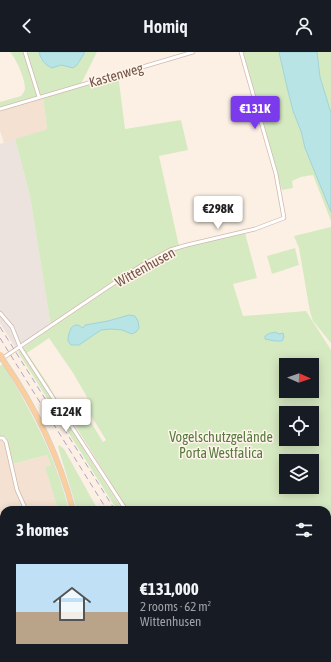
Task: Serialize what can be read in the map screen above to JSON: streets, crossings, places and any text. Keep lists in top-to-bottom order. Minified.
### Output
{"streets":{"street":["Kastenweg","Wittenhusen"]},"parks":["Vogelschutzgelände Porta Westfalica"],"north":"right","page":{"header":"Homiq","price":["€131K","€298K","€124K"],"heading":"3 homes","list":[{"name":"€131,000","note":"2 rooms · 62 m² · Wittenhusen"}]}}
